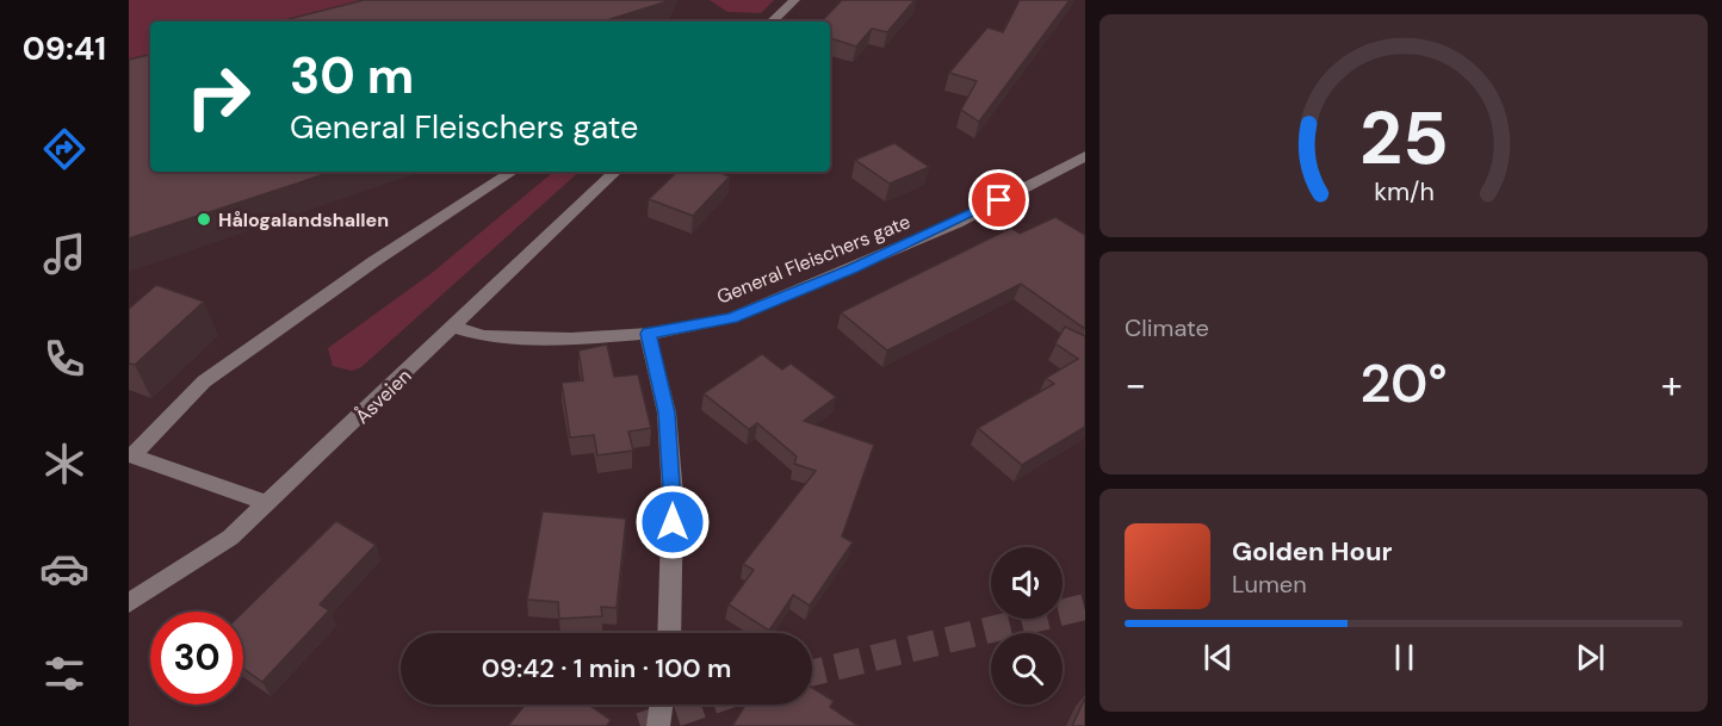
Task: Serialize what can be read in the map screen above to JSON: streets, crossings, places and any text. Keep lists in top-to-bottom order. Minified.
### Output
{"streets":{"street":["General Fleischers gate","Åsveien"]},"crossings":[["General Fleischers gate","Åsveien"]],"places":["Hålogalandshallen"],"page":{"tabs":"09:41","turn":["30 m","General Fleischers gate"],"tile":"Climate","heat":["−","20°","+"],"song":["Golden Hour","Lumen"],"limit":"30","trip":"09:42 · 1 min · 100 m","gauge":["25","km/h"]}}
